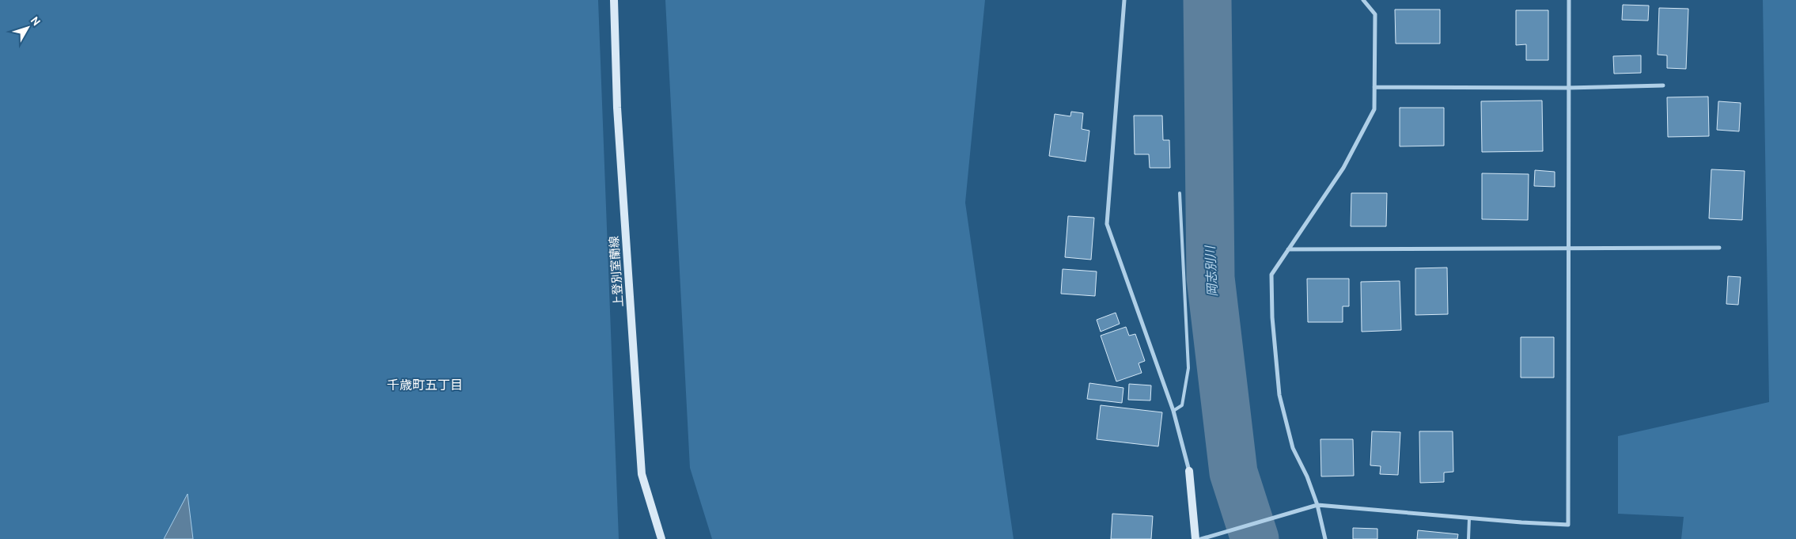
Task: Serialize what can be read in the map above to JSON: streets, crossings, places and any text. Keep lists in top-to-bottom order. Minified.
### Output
{"streets":{"main road":["上登別室蘭線"]},"districts":["千歳町五丁目"],"water":["岡志別川"],"north":"top right"}
